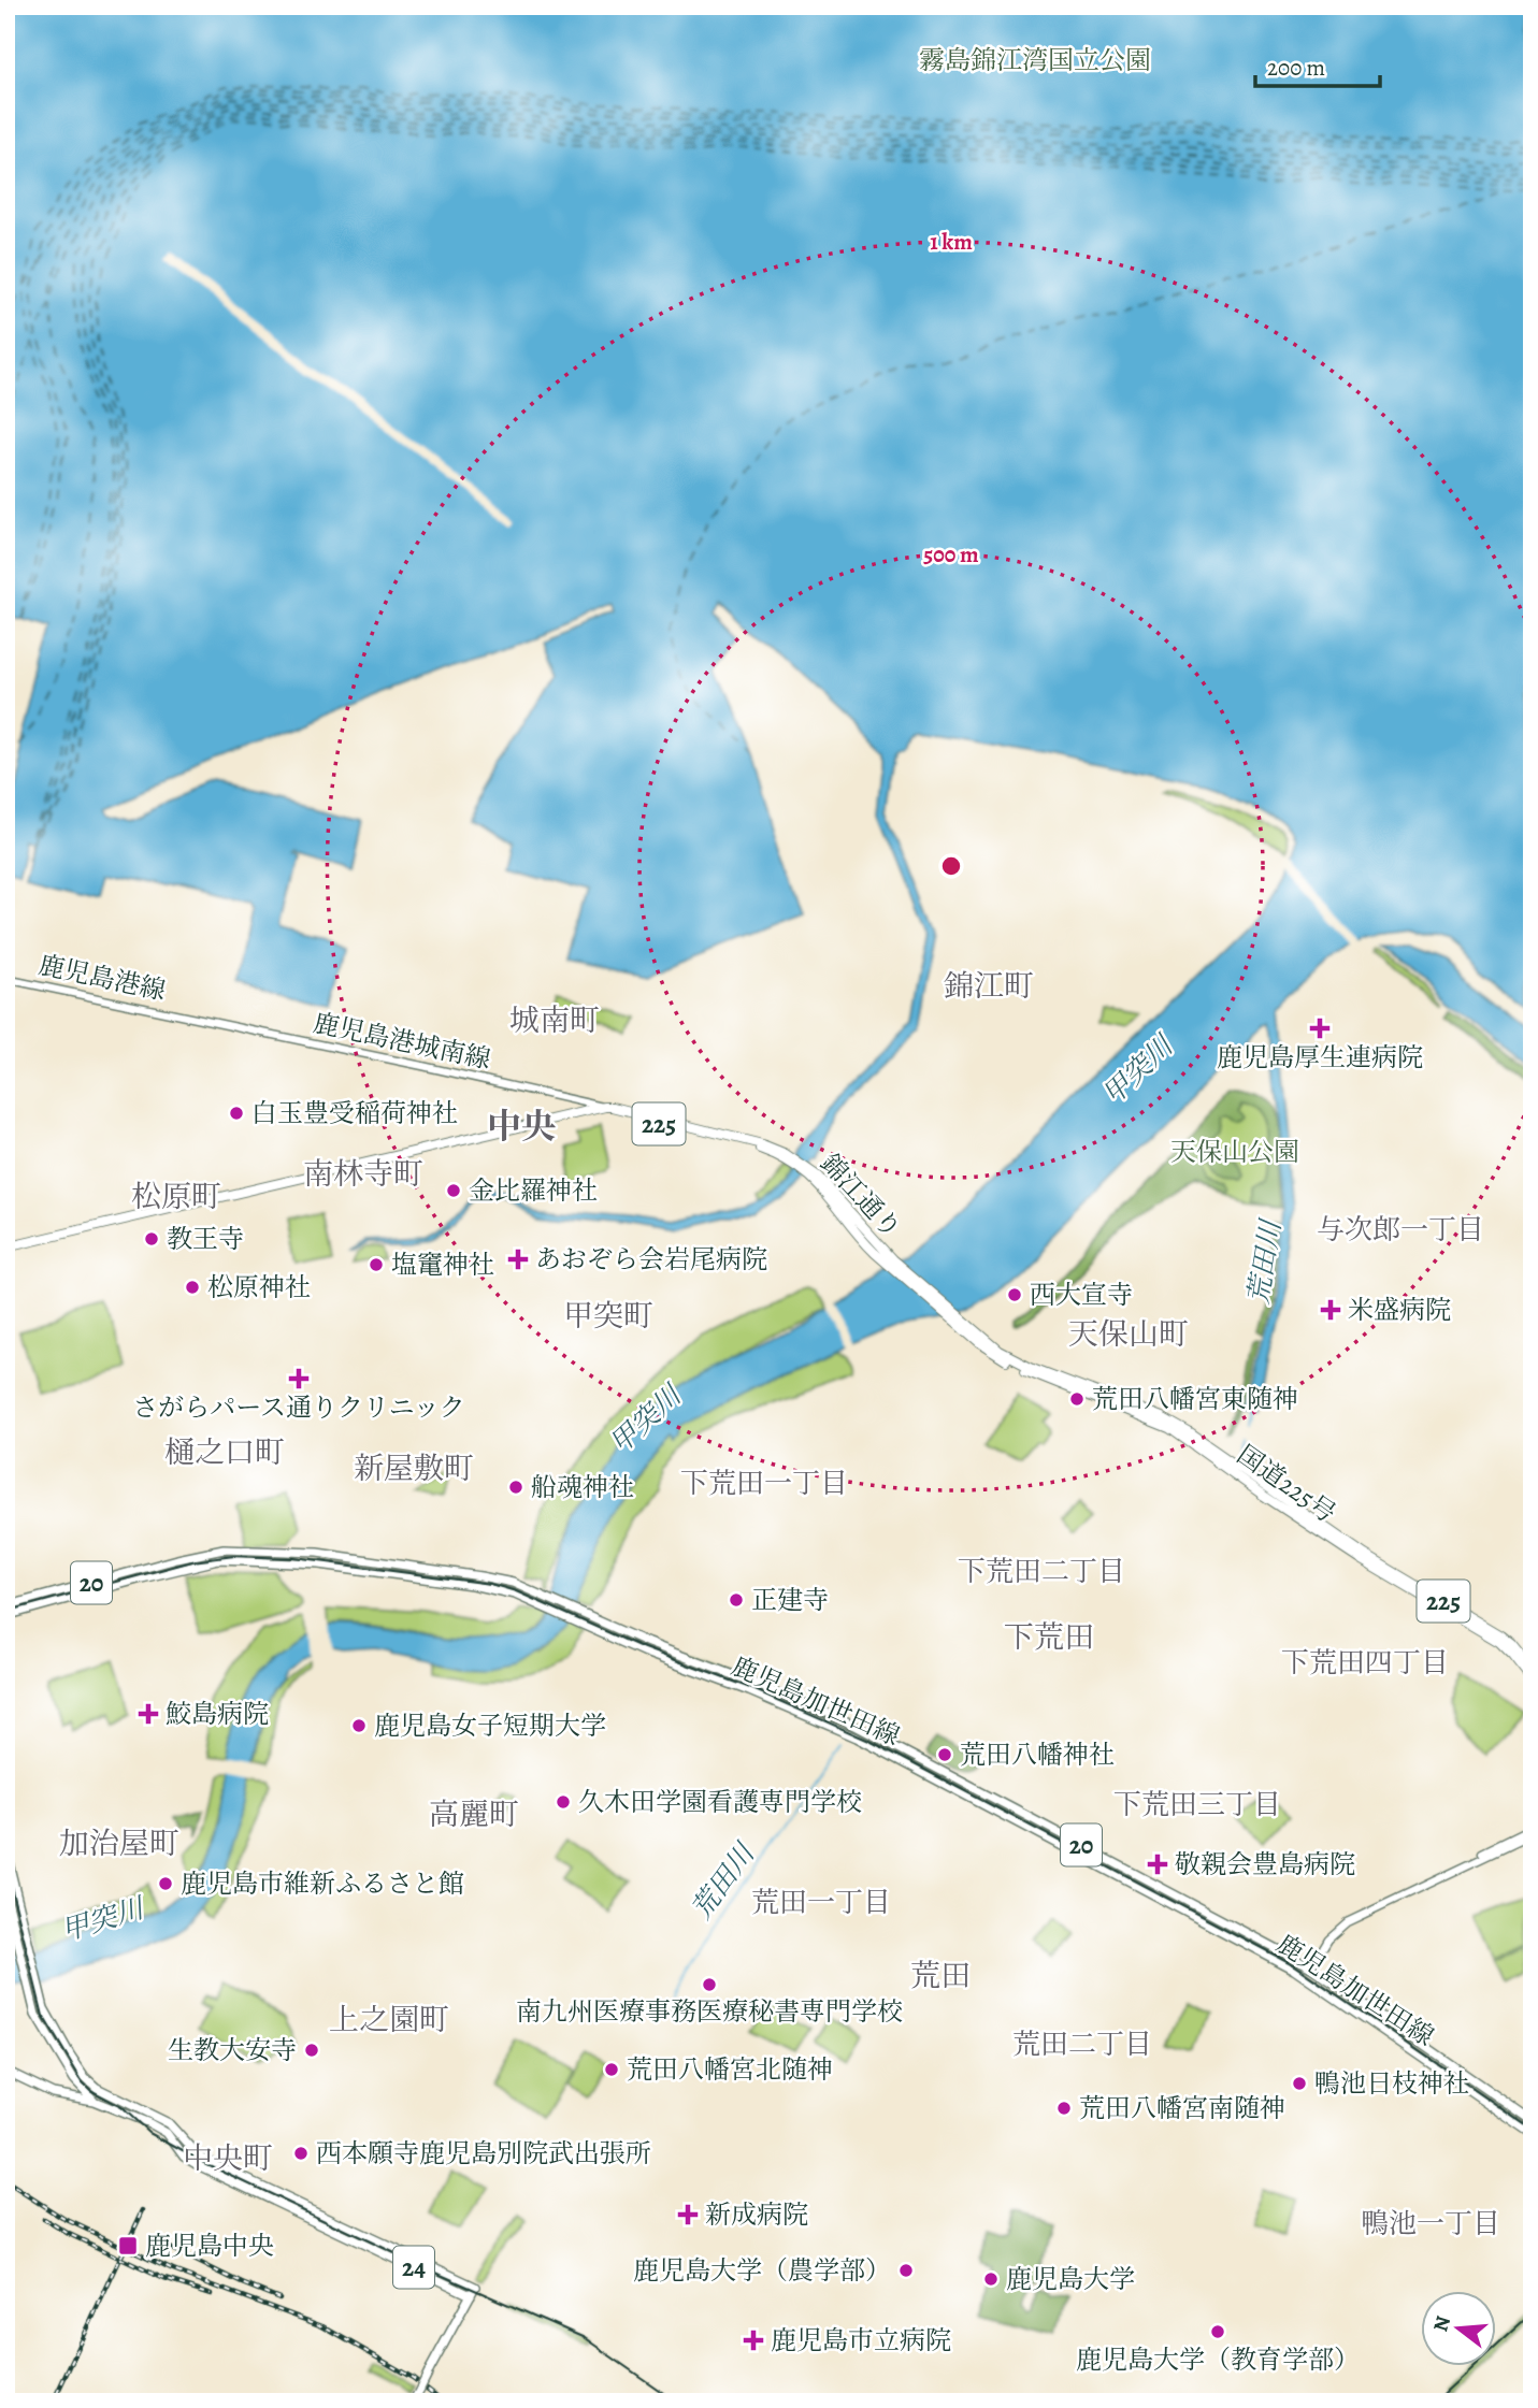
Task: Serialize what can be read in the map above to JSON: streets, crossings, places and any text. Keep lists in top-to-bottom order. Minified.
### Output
{"streets":{"highway":["225","錦江通り","国道225号"],"main road":["鹿児島港線","鹿児島港城南線","20","鹿児島加世田線","24"]},"crossings":[["鹿児島港線","鹿児島港城南線"],["鹿児島港城南線","225"],["鹿児島港城南線","錦江通り"],["225","錦江通り"],["錦江通り","国道225号"]],"districts":["錦江町","城南町","中央","南林寺町","松原町","与次郎一丁目","甲突町","天保山町","樋之口町","新屋敷町","下荒田一丁目","下荒田二丁目","下荒田","下荒田四丁目","下荒田三丁目","高麗町","加治屋町","荒田一丁目","荒田","上之園町","荒田二丁目","中央町","鴨池一丁目"],"water":["甲突川","荒田川"],"parks":["霧島錦江湾国立公園","天保山公園"],"places":{"health":["鹿児島厚生連病院","あおぞら会岩尾病院","米盛病院","さがらパース通りクリニック","鮫島病院","敬親会豊島病院","新成病院","鹿児島市立病院"],"other":["白玉豊受稲荷神社","金比羅神社","教王寺","塩竃神社","松原神社","西大宣寺","荒田八幡宮東随神","船魂神社","正建寺","鹿児島女子短期大学","荒田八幡神社","久木田学園看護専門学校","鹿児島市維新ふるさと館","南九州医療事務医療秘書専門学校","生教大安寺","荒田八幡宮北随神","鴨池日枝神社","荒田八幡宮南随神","西本願寺鹿児島別院武出張所","鹿児島大学（農学部）","鹿児島大学","鹿児島大学（教育学部）"],"transit":["鹿児島中央"]},"scale_bar":"200 m","north":"left","rings":["1 km","500 m"]}
